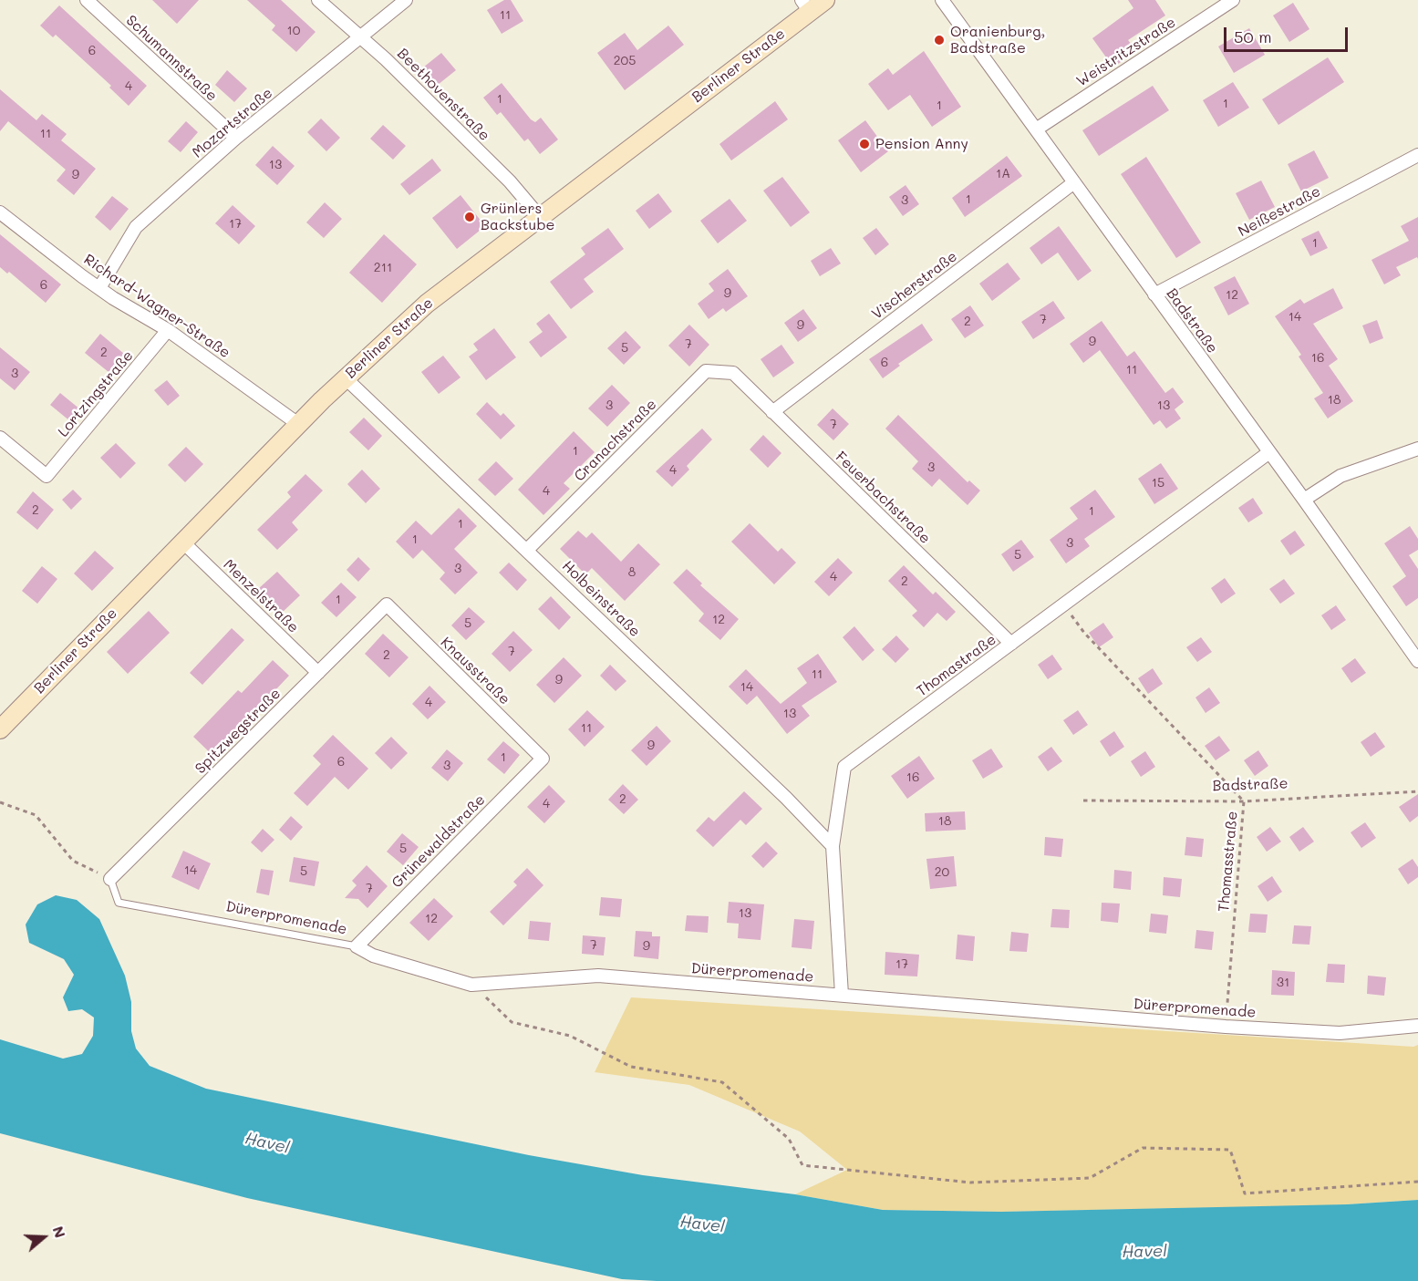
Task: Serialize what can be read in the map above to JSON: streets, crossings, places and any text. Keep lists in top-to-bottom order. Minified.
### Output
{"streets":{"main road":["Berliner Straße"],"street":["Weistritzstraße","Schumannstraße","Beethovenstraße","Mozartstraße","Neißestraße","Vischerstraße","Richard-Wagner-Straße","Badstraße","Lortzingstraße","Cranachstraße","Feuerbachstraße","Menzelstraße","Holbeinstraße","Thomastraße","Knausstraße","Spitzwegstraße","Grünewaldstraße","Dürerpromenade"],"path":["Thomasstraße"]},"crossings":[["Weistritzstraße","Badstraße"],["Schumannstraße","Mozartstraße"],["Berliner Straße","Beethovenstraße"],["Berliner Straße","Richard-Wagner-Straße"],["Berliner Straße","Menzelstraße"],["Berliner Straße","Holbeinstraße"],["Beethovenstraße","Mozartstraße"],["Mozartstraße","Richard-Wagner-Straße"],["Neißestraße","Badstraße"],["Vischerstraße","Badstraße"],["Vischerstraße","Feuerbachstraße"],["Richard-Wagner-Straße","Lortzingstraße"],["Badstraße","Thomastraße"],["Badstraße","Thomasstraße"],["Cranachstraße","Feuerbachstraße"],["Cranachstraße","Holbeinstraße"],["Feuerbachstraße","Thomastraße"],["Menzelstraße","Spitzwegstraße"],["Holbeinstraße","Thomastraße"],["Thomastraße","Thomasstraße"],["Thomastraße","Dürerpromenade"],["Knausstraße","Spitzwegstraße"],["Knausstraße","Grünewaldstraße"],["Spitzwegstraße","Dürerpromenade"],["Grünewaldstraße","Dürerpromenade"],["Thomasstraße","Dürerpromenade"]],"water":["Havel"],"places":["Oranienburg, Badstraße","Pension Anny","Grünlers Backstube"],"house_numbers":["11","10","6","205","4","1","1","1","11","13","1A","9","1","3","17","1","211","6","9","12","14","7","2","9","9","7","5","2","16","6","11","3","18","3","13","7","1","3","4","15","4","2","1","1","1","3","5","3","8","4","2","1","12","5","7","2","11","9","14","4","13","11","9","1","6","3","16","2","4","18","5","14","5","20","7","13","12","7","9","17","31"],"scale_bar":"50 m","north":"right"}
